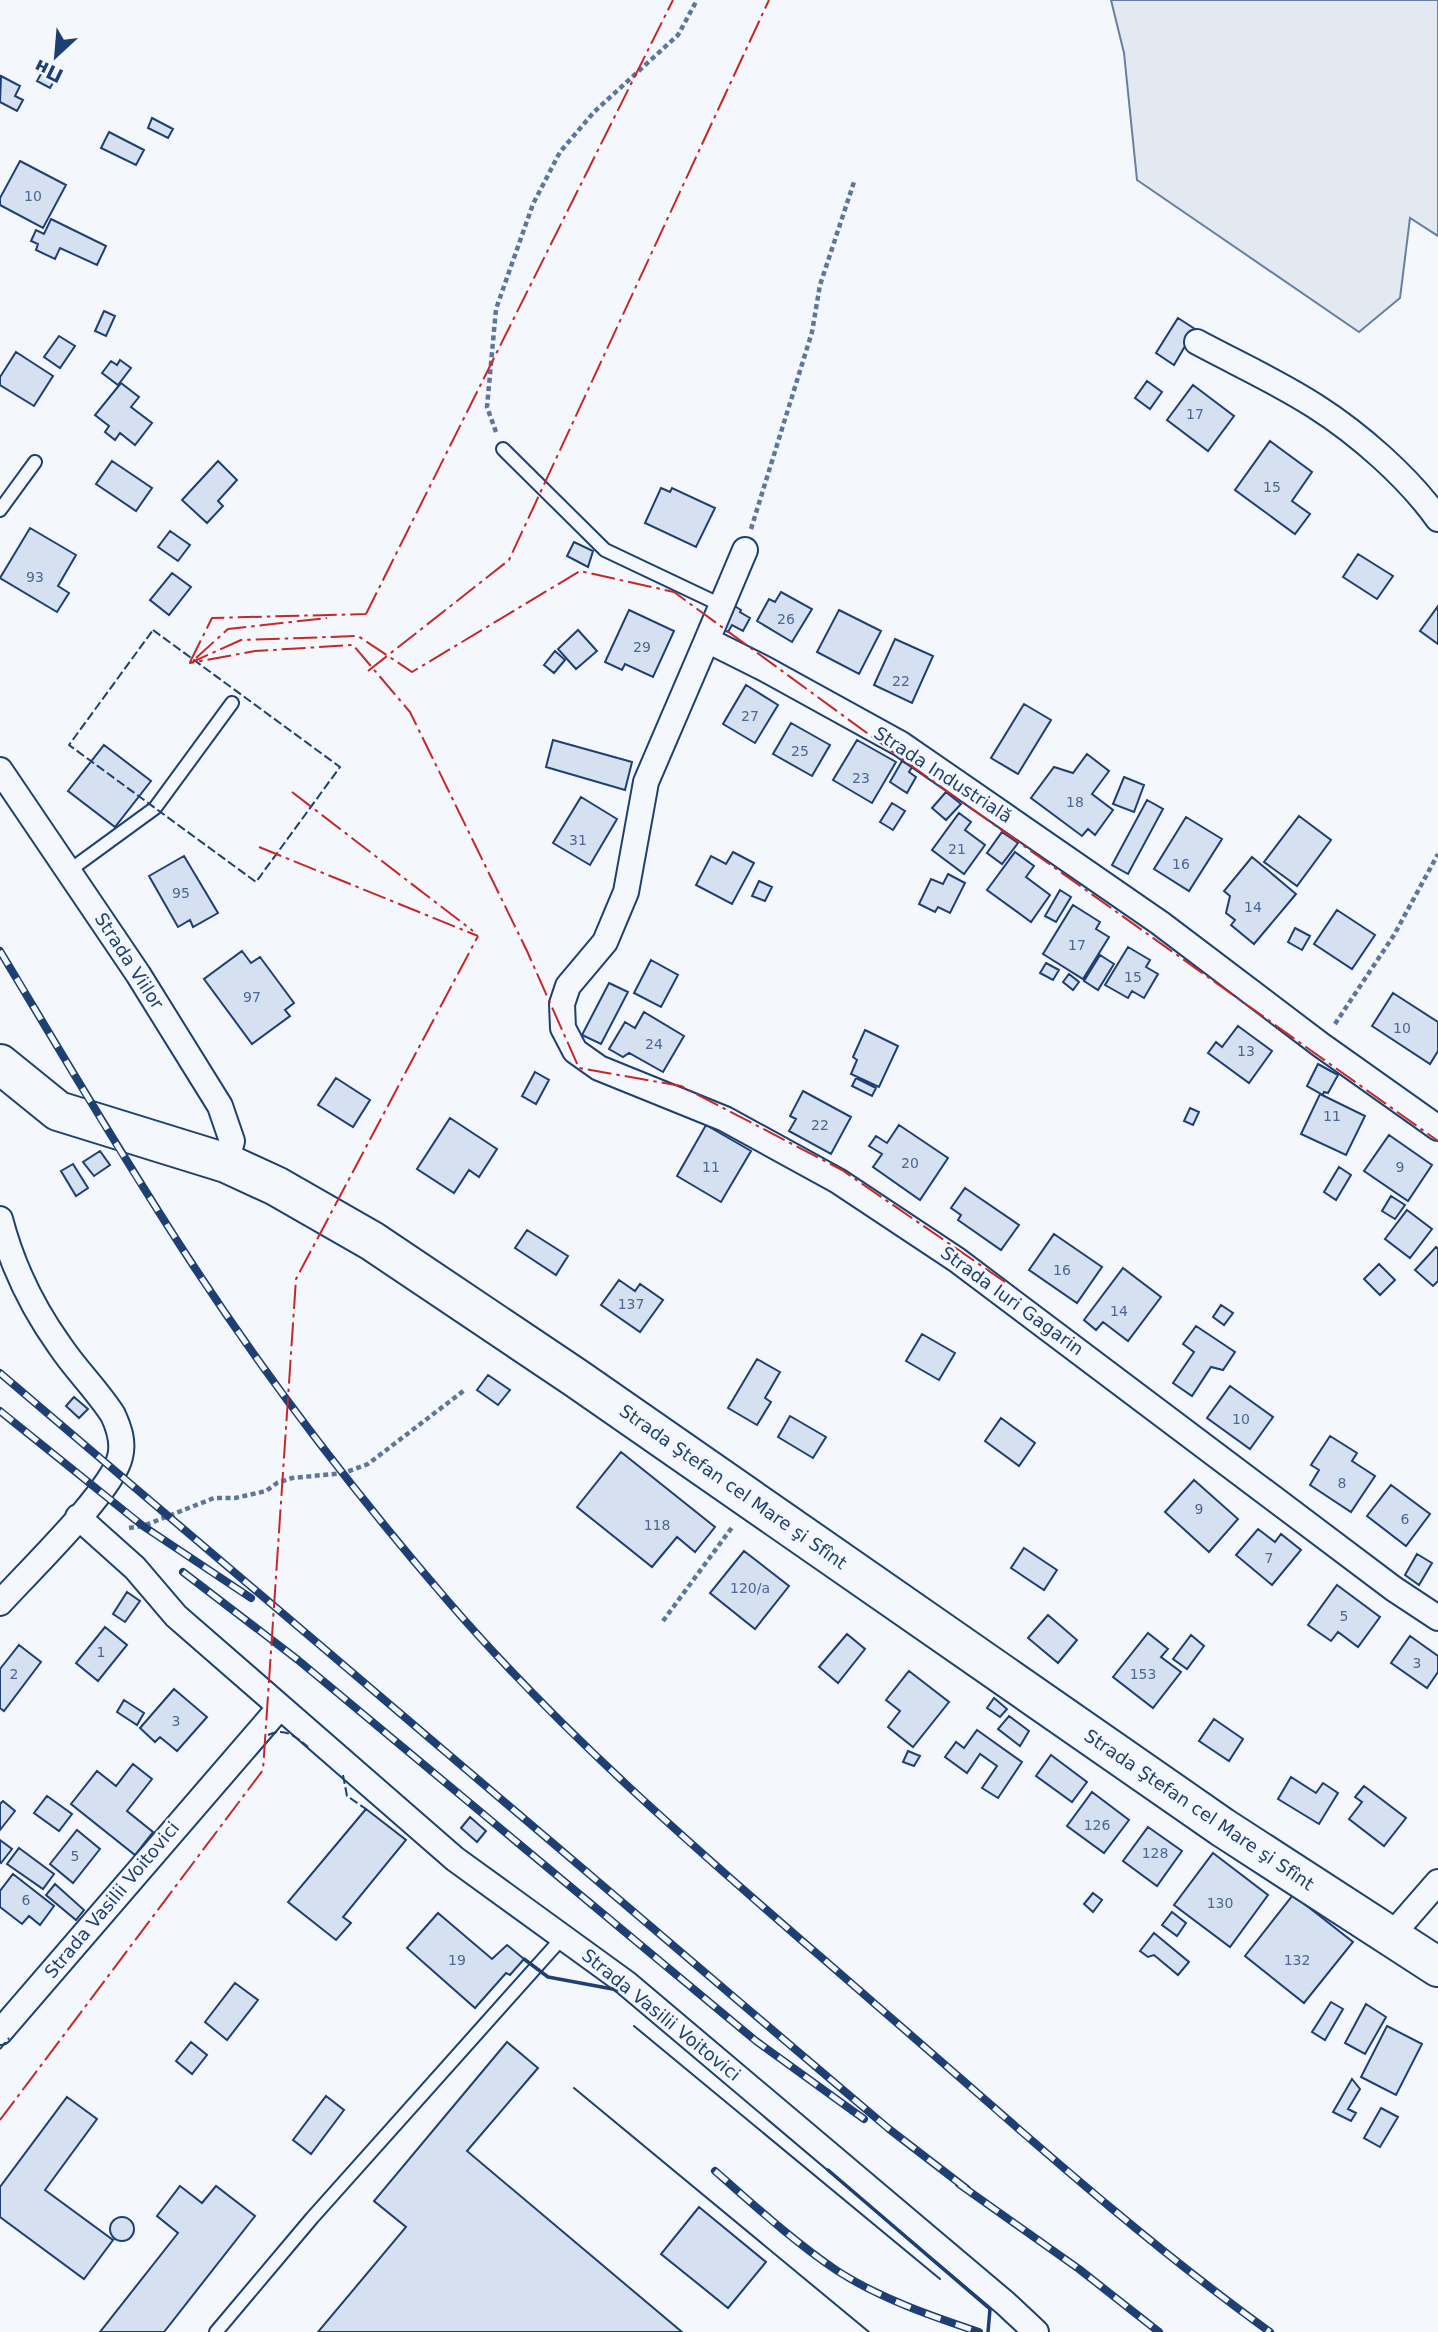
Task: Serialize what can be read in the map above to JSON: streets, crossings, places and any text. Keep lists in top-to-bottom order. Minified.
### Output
{"streets":{"main road":["Strada Ştefan cel Mare şi Sfînt"],"street":["Strada Industrială","Strada Viilor","Strada Iuri Gagarin","Strada Vasilii Voitovici"]},"crossings":[["Strada Industrială","Strada Iuri Gagarin"],["Strada Viilor","Strada Ştefan cel Mare şi Sfînt"]],"house_numbers":["10","17","15","93","26","29","22","27","25","23","18","31","21","16","95","14","17","15","97","10","24","13","11","22","20","11","9","16","137","14","10","8","9","6","118","7","120/a","5","1","3","2","153","3","126","128","5","6","130","19","132"],"north":"bottom left"}
